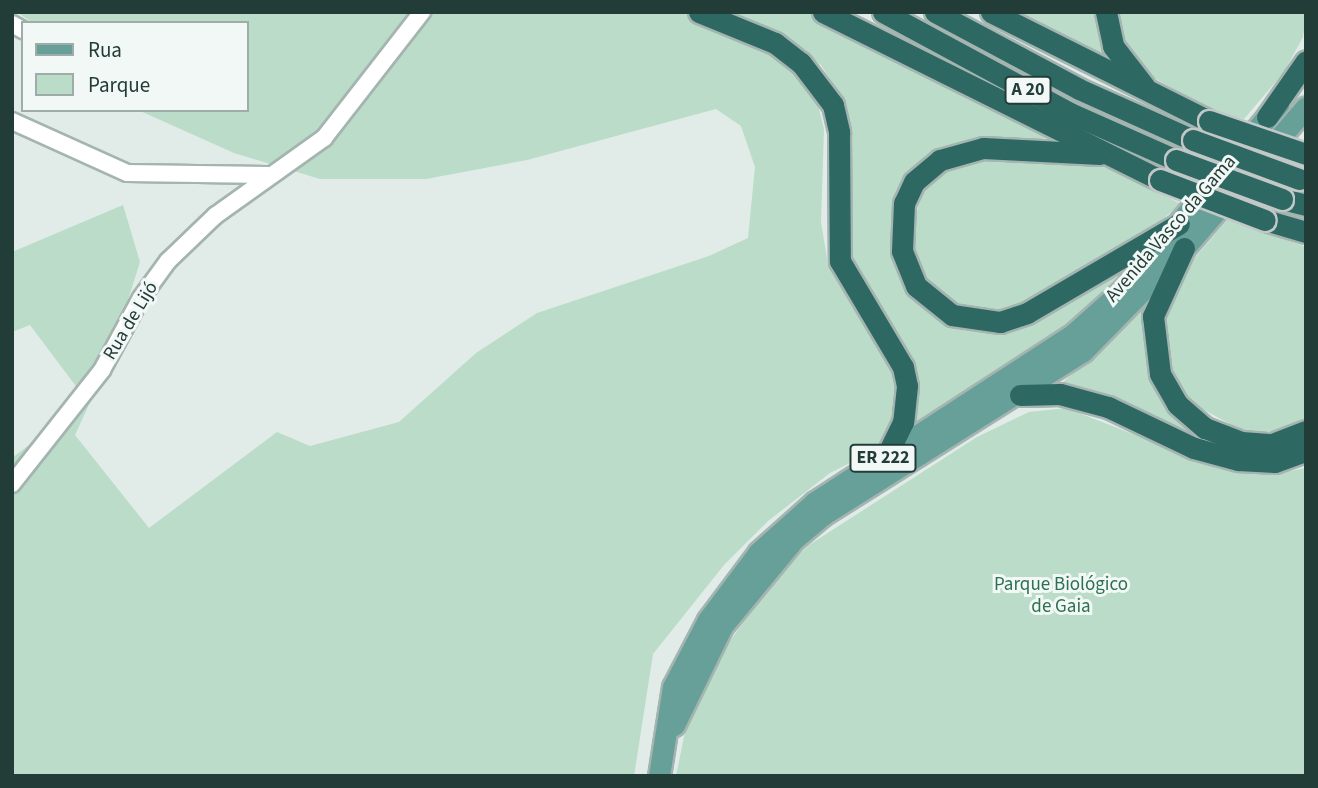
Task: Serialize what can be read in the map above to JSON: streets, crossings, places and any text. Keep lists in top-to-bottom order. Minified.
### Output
{"streets":{"highway":["A 20"],"main road":["Avenida Vasco da Gama","ER 222"],"street":["Rua de Lijó"]},"parks":["Parque Biológico de Gaia"],"legend":["Rua","Parque"]}
